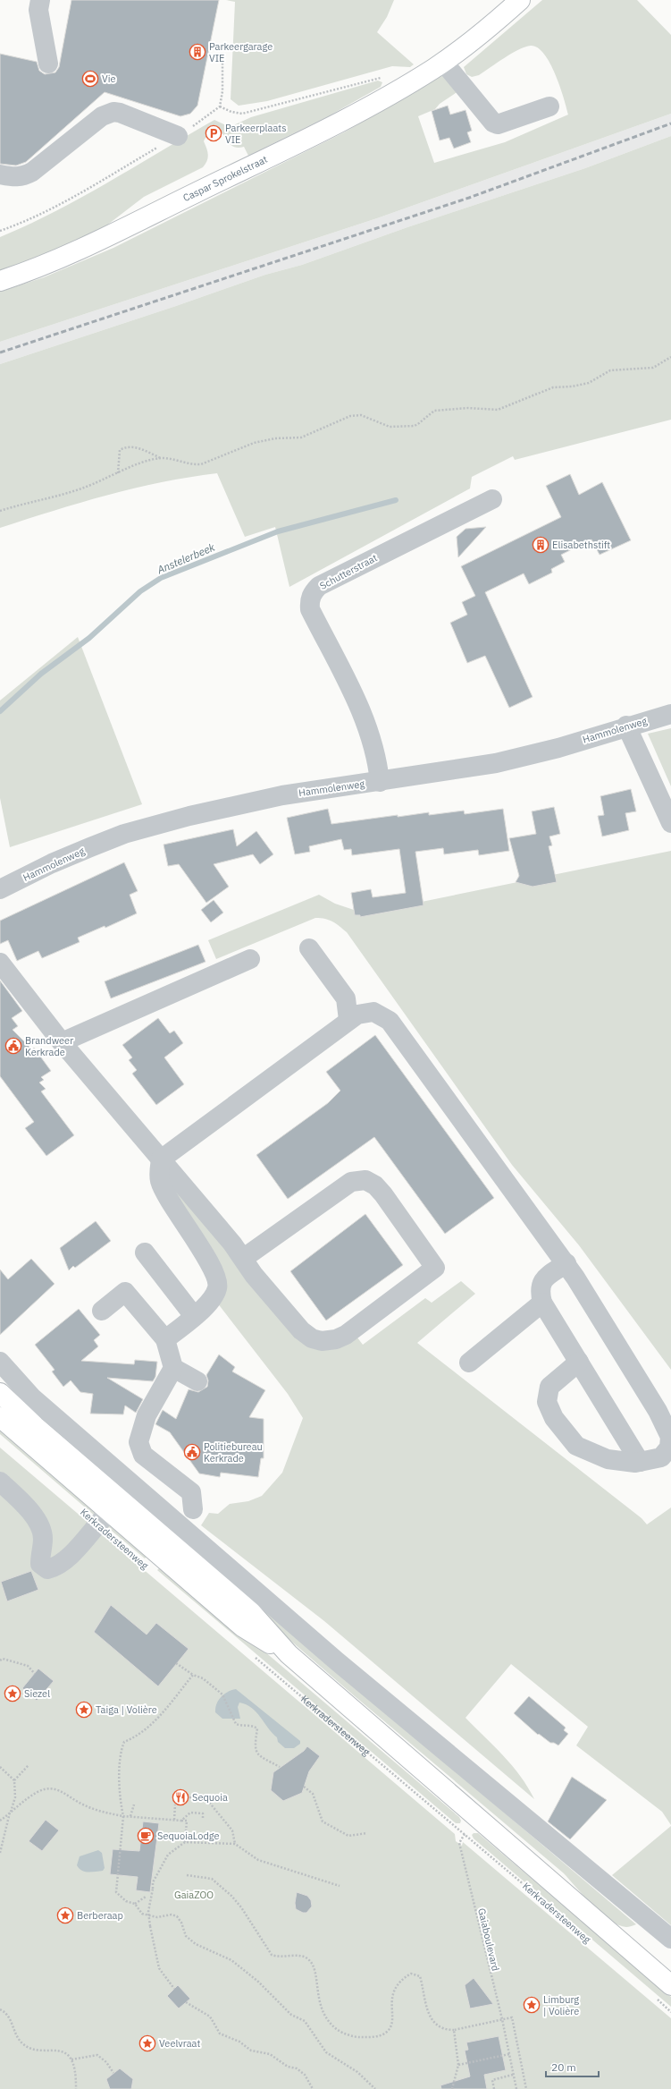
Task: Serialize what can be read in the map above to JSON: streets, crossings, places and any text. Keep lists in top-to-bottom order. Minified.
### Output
{"streets":{"main road":["Caspar Sprokelstraat","Kerkradersteenweg"],"street":["Schutterstraat","Hammolenweg"],"path":["Gaiaboulevard"]},"crossings":[["Schutterstraat","Hammolenweg"],["Kerkradersteenweg","Gaiaboulevard"]],"water":["Anstelerbeek"],"parks":["GaiaZOO"],"places":{"building":["Parkeergarage VIE","Elisabethstift"],"sports":["Vie"],"parking":["Parkeerplaats VIE"],"public building":["Brandweer Kerkrade","Politiebureau Kerkrade"],"place":["Siezel","Taiga | Volière","Berberaap","Limburg | Volière","Veelvraat"],"restaurant":["Sequoia"],"cafe":["SequoiaLodge"]},"scale_bar":"20 m"}
